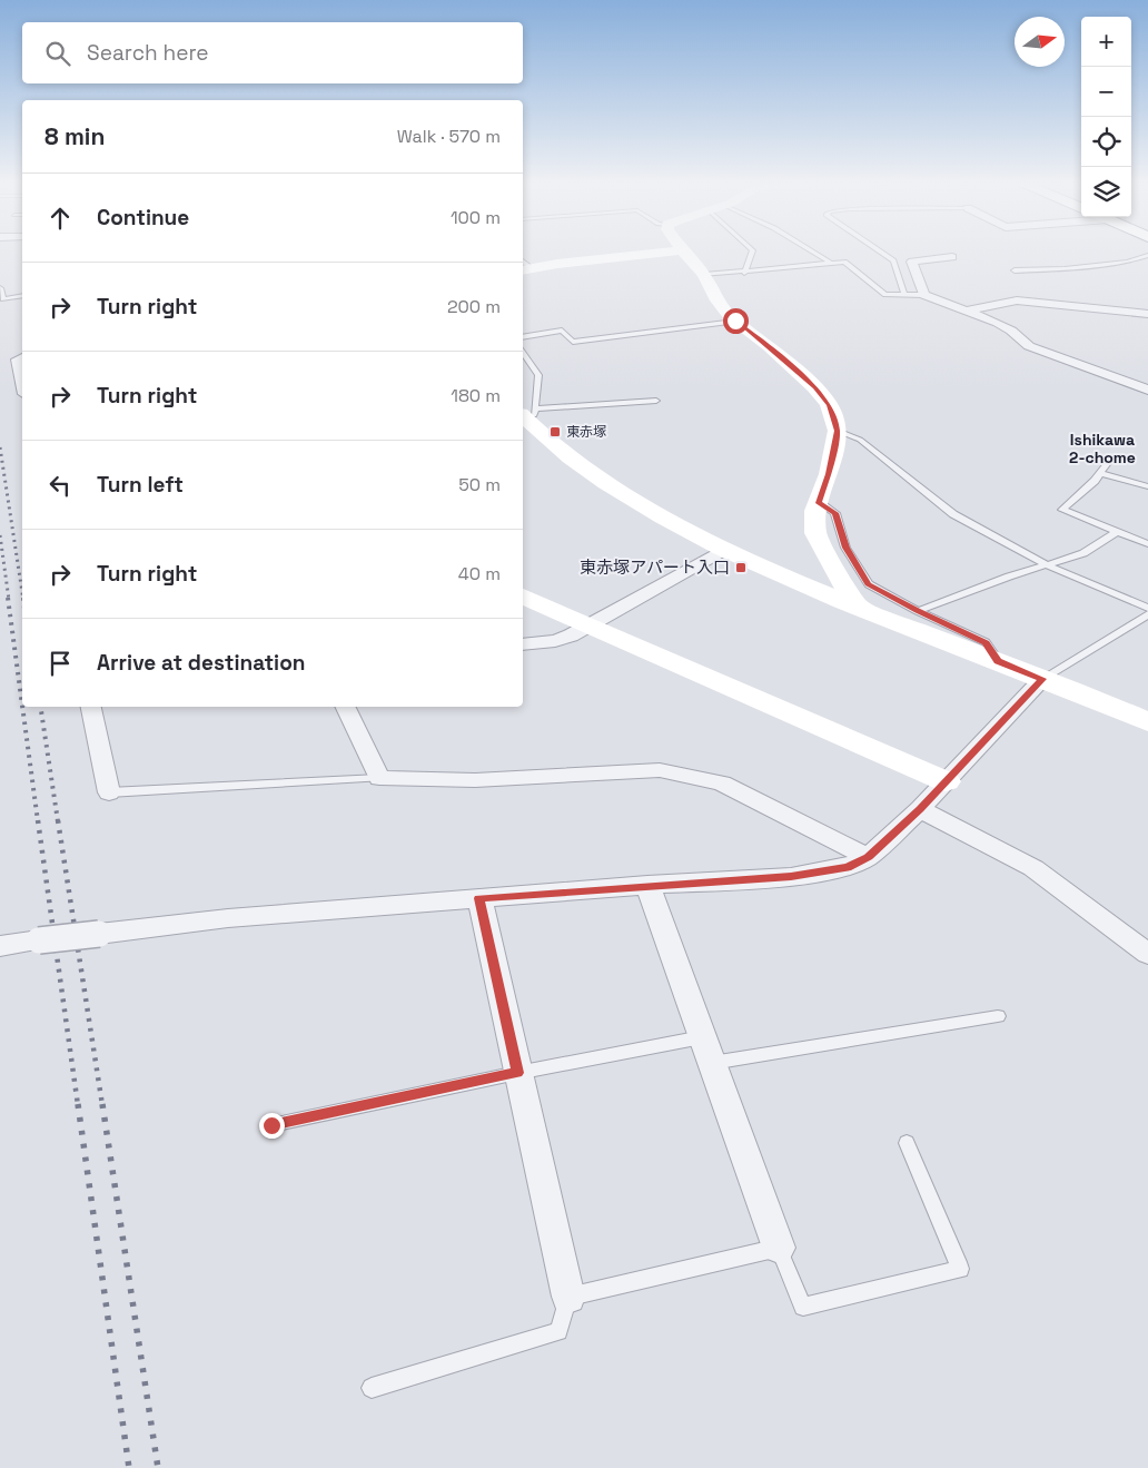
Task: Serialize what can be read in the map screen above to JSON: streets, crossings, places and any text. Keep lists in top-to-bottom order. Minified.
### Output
{"districts":["Ishikawa 2-chome"],"places":{"transit":["東赤塚","東赤塚アパート入口"]},"north":"right","page":{"map_buttons":["+","−"],"search":"Search here","heading":["8 min","Walk · 570 m"],"list":[["Continue","100 m"],["Turn right","200 m"],["Turn right","180 m"],["Turn left","50 m"],["Turn right","40 m"],"Arrive at destination"]}}
